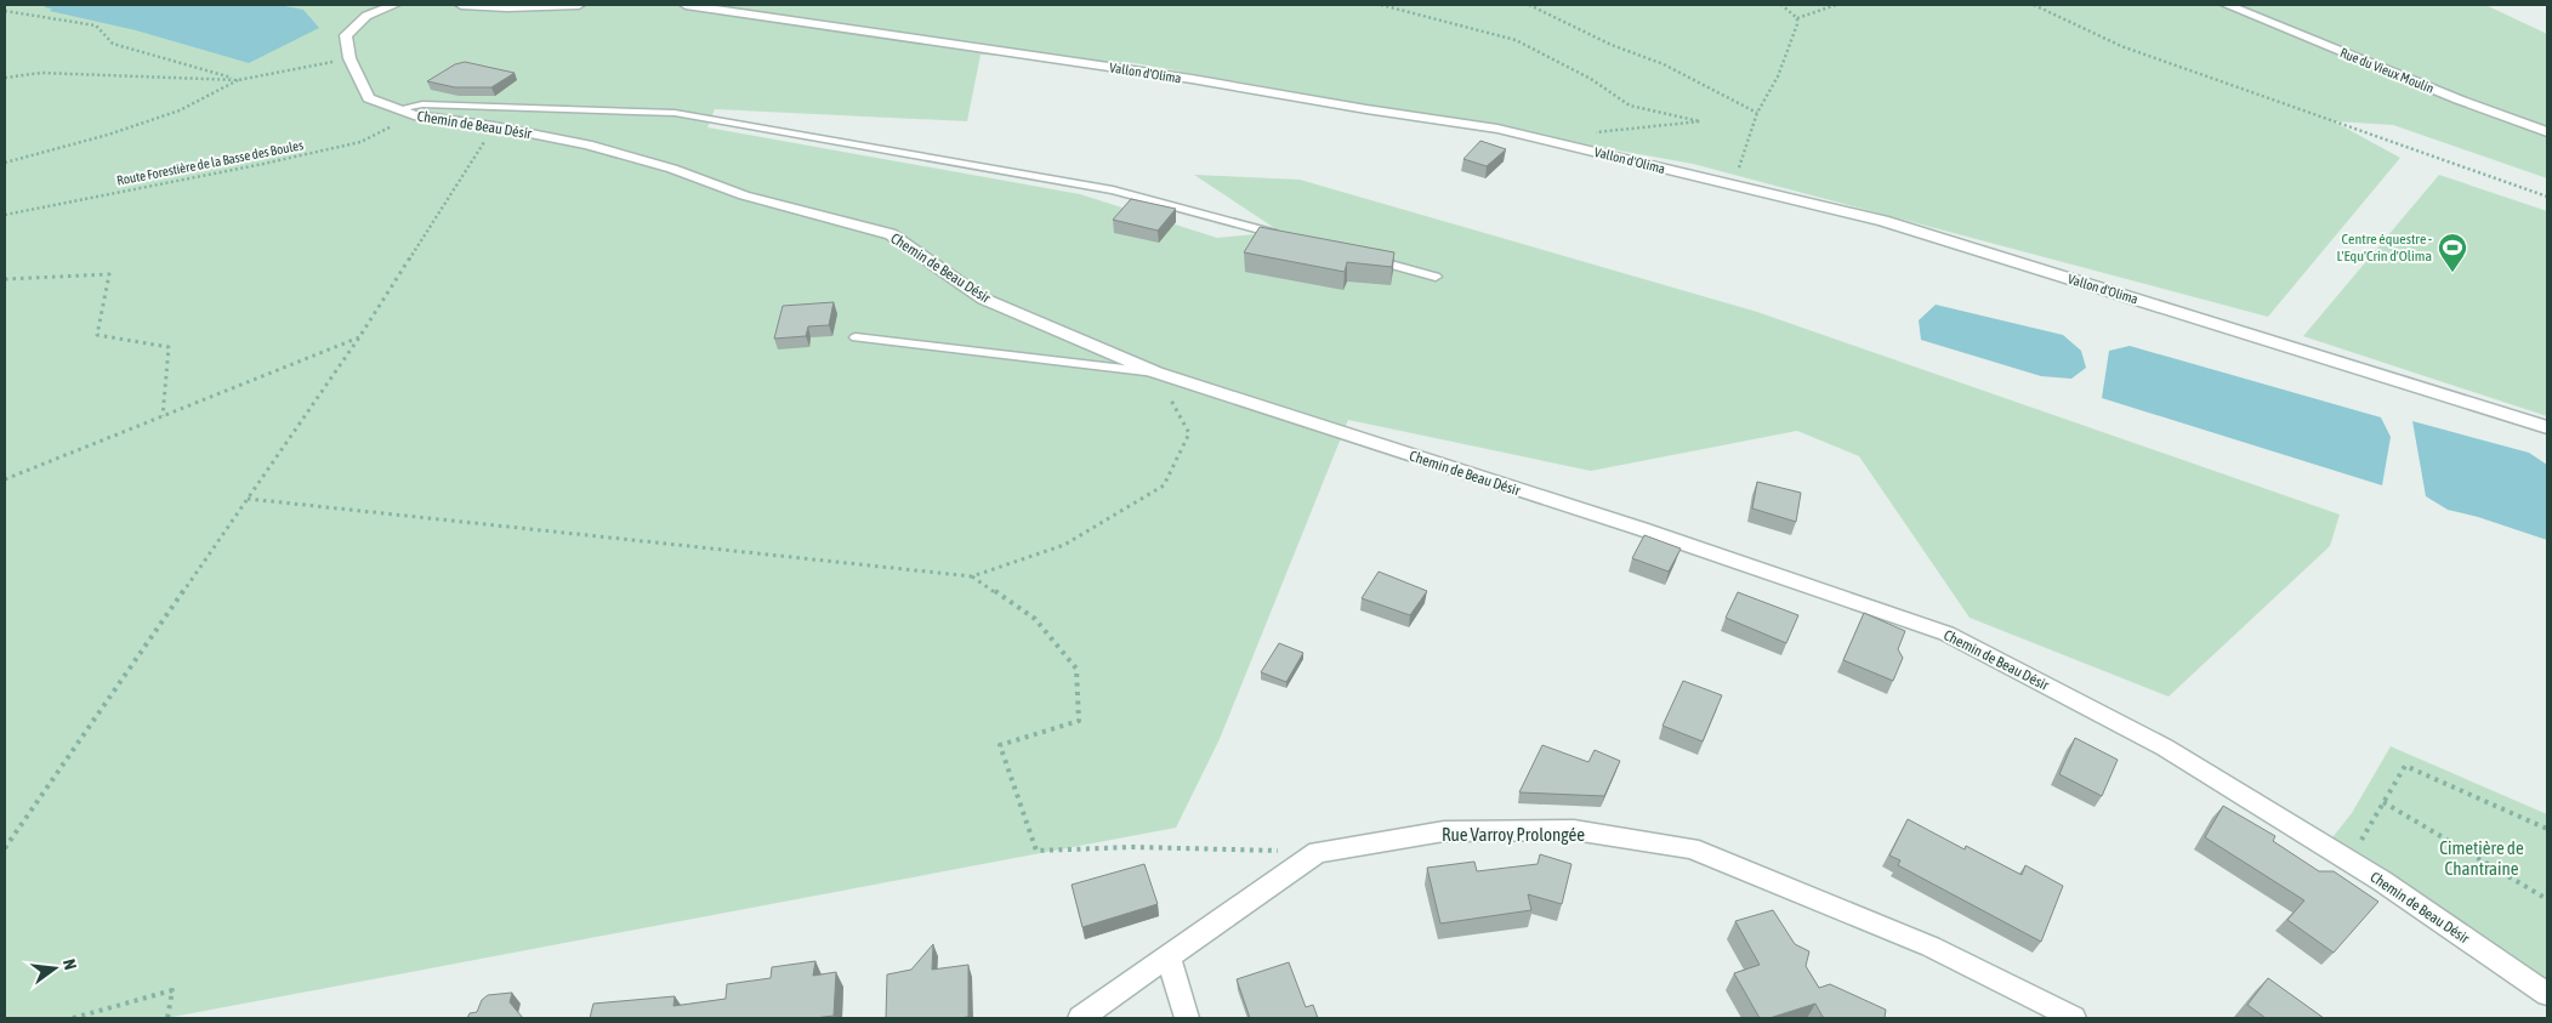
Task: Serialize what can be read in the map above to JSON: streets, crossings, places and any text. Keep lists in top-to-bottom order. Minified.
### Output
{"streets":{"street":["Rue du Vieux Moulin","Vallon d'Olima","Chemin de Beau Désir","Rue Varroy Prolongée"],"path":["Route Forestière de la Basse des Boules"]},"crossings":[["Chemin de Beau Désir","Route Forestière de la Basse des Boules"]],"parks":["Cimetière de Chantraine"],"places":{"sports":["Centre équestre - L'Equ'Crin d'Olima"]},"north":"right"}
